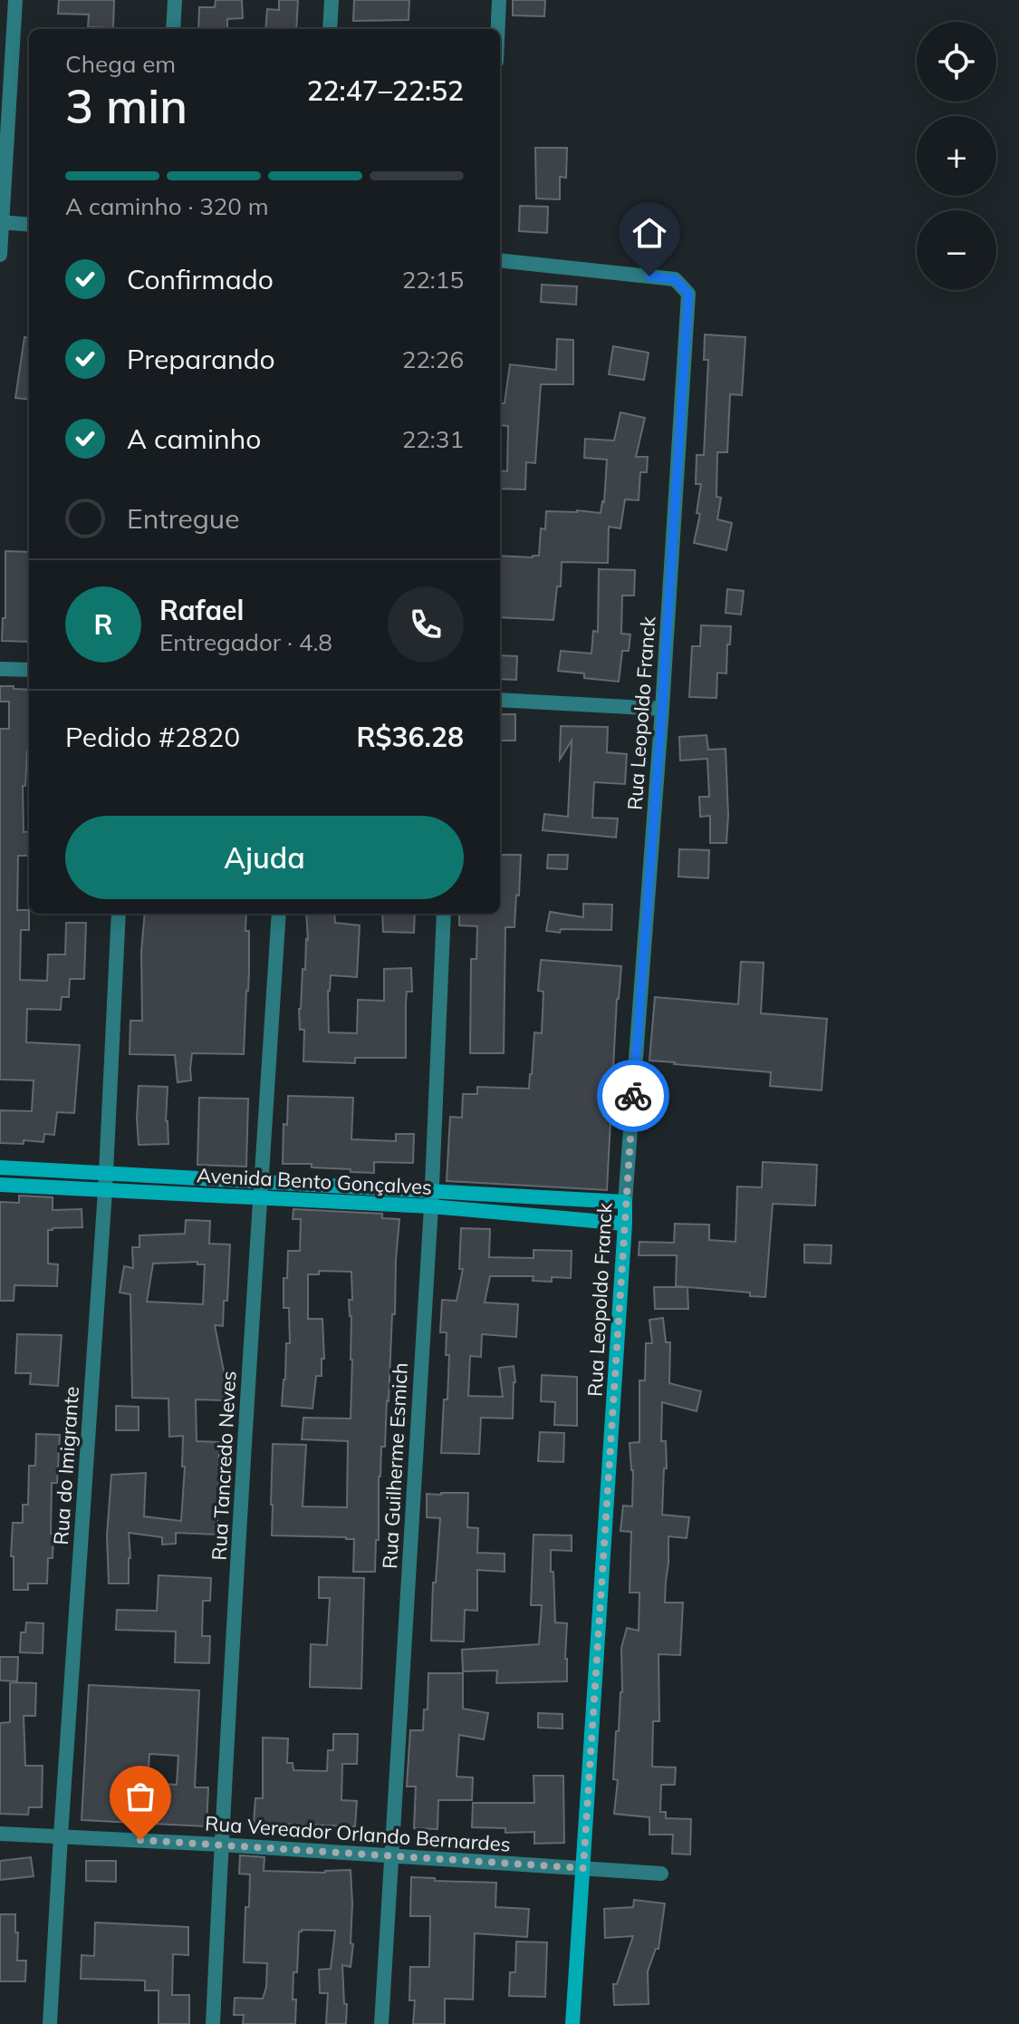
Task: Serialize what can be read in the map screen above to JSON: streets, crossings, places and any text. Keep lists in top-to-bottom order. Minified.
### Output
{"streets":{"main road":["Rua Leopoldo Franck","Avenida Bento Gonçalves"],"street":["Rua do Imigrante","Rua Tancredo Neves","Rua Guilherme Esmich","Rua Vereador Orlando Bernardes"]},"crossings":[["Rua Leopoldo Franck","Avenida Bento Gonçalves"],["Rua Leopoldo Franck","Rua Vereador Orlando Bernardes"],["Avenida Bento Gonçalves","Rua do Imigrante"],["Avenida Bento Gonçalves","Rua Tancredo Neves"],["Avenida Bento Gonçalves","Rua Guilherme Esmich"],["Rua do Imigrante","Rua Vereador Orlando Bernardes"],["Rua Tancredo Neves","Rua Vereador Orlando Bernardes"],["Rua Guilherme Esmich","Rua Vereador Orlando Bernardes"]],"page":{"map_buttons":["+","−"],"heading":["3 min","Chega em","22:47–22:52"],"panel":["Rafael","Entregador · 4.8","Pedido #2820","R$36.28"],"bar":"A caminho · 320 m","list":[["Confirmado","22:15"],["Preparando","22:26"],["A caminho","22:31"],"Entregue"],"round":"R","buttons":"Ajuda"}}
